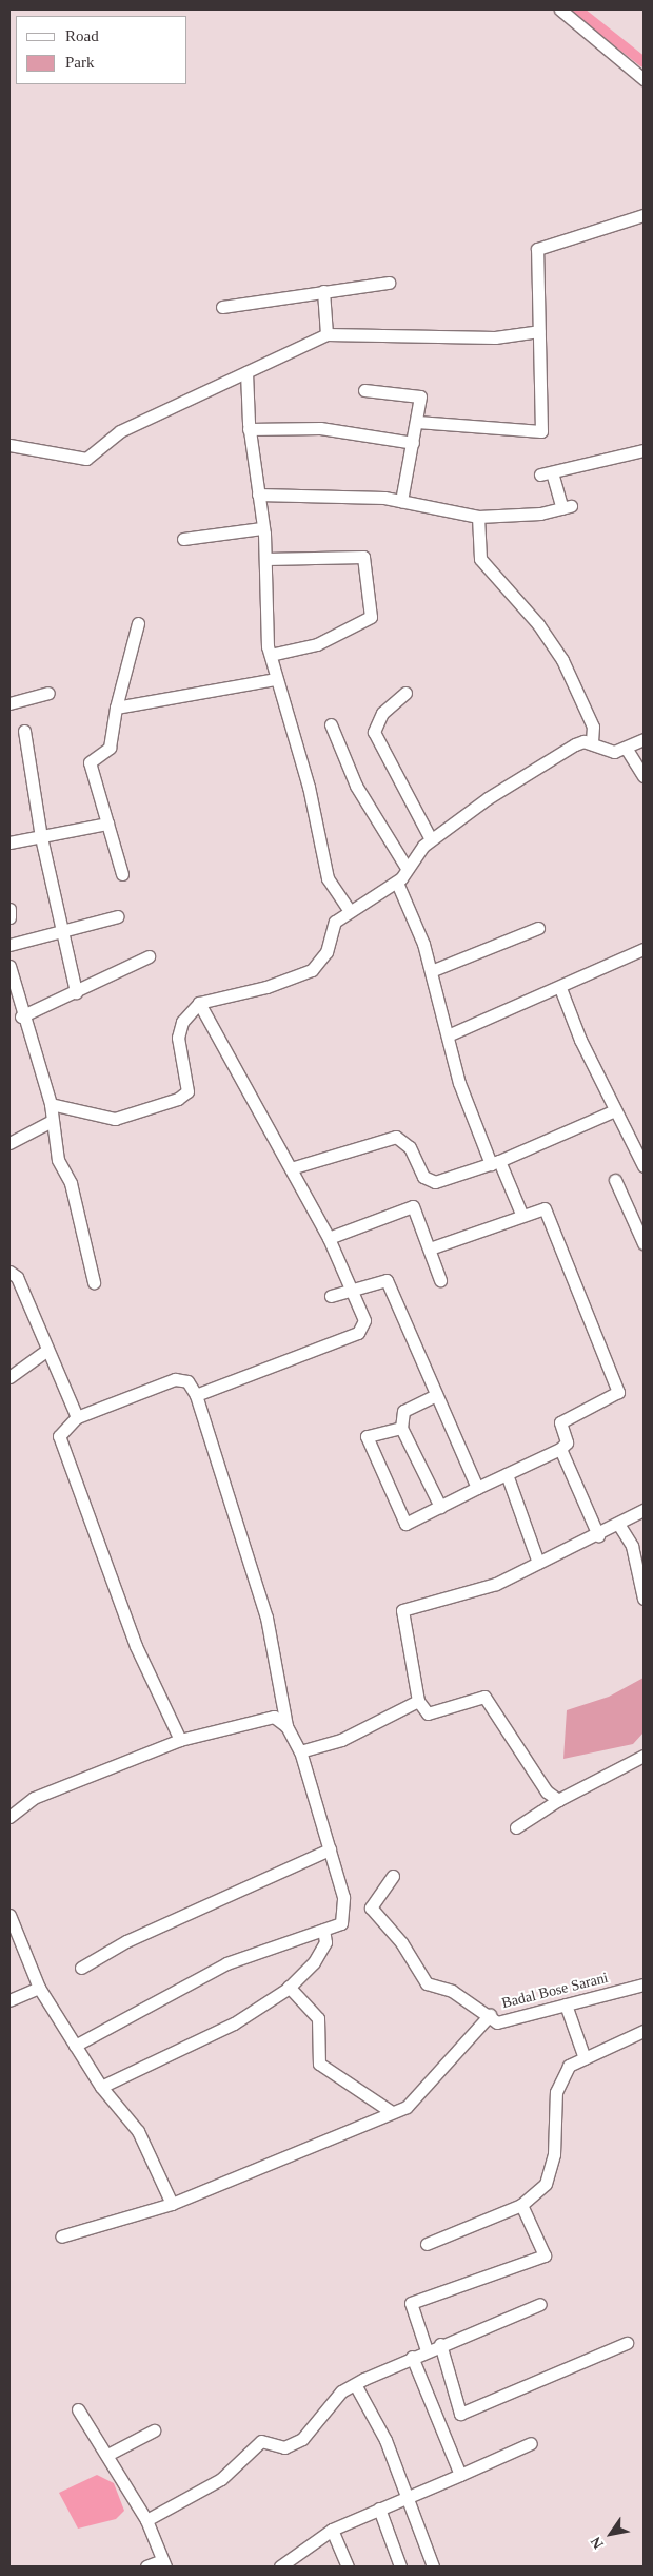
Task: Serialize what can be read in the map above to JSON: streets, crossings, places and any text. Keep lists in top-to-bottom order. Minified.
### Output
{"streets":{"street":["Badal Bose Sarani"]},"legend":["Road","Park"],"north":"bottom left"}
